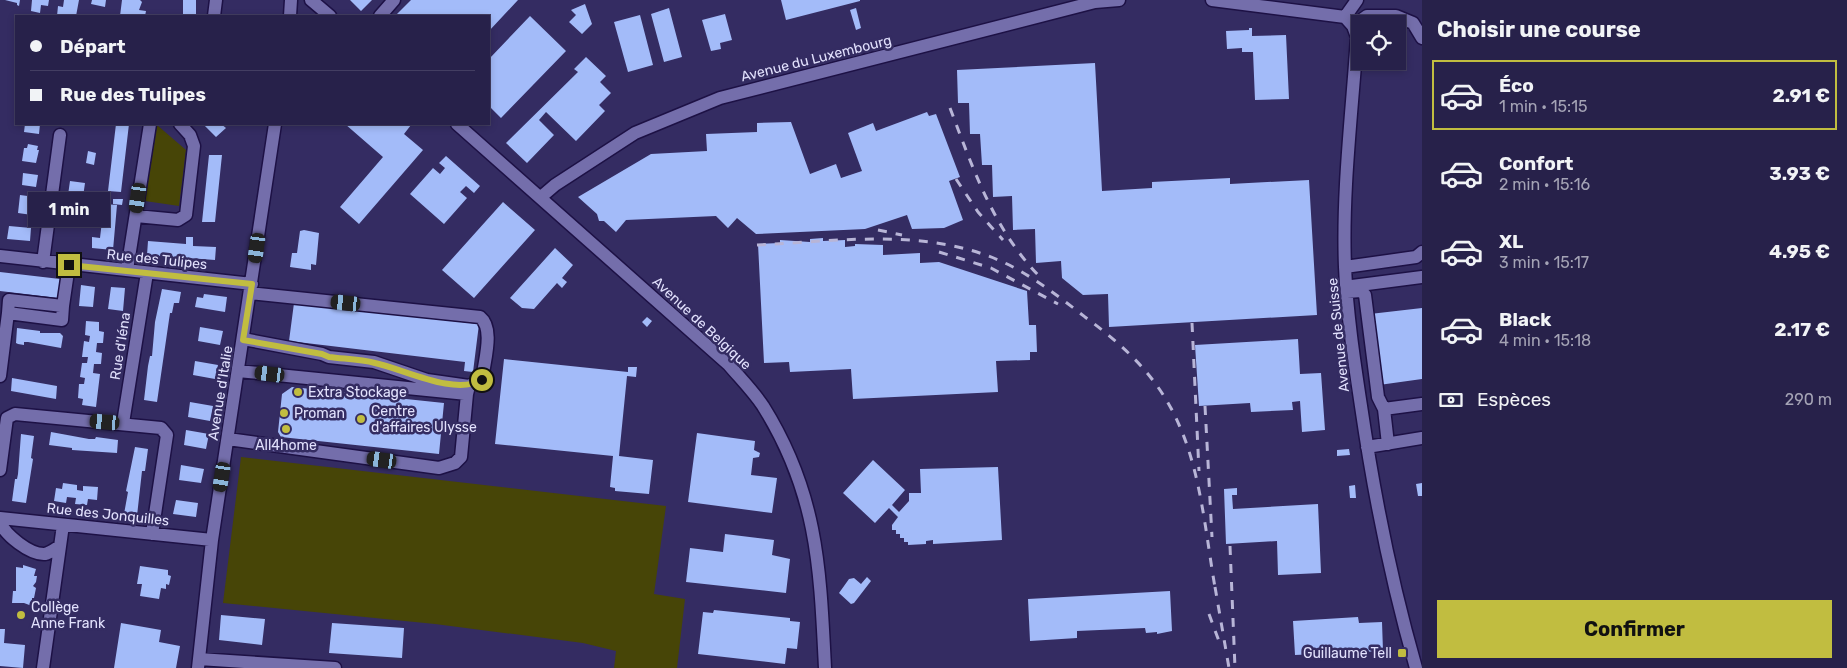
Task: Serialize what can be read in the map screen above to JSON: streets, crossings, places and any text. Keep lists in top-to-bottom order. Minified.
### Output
{"streets":{"street":["Avenue du Luxembourg","Rue des Tulipes","Avenue de Belgique","Avenue de Suisse","Rue d'Iéna","Avenue d'Italie","Rue des Jonquilles"]},"crossings":[["Avenue du Luxembourg","Avenue de Belgique"],["Rue des Tulipes","Rue d'Iéna"],["Rue des Tulipes","Avenue d'Italie"],["Avenue d'Italie","Rue des Jonquilles"]],"places":{"other":["Extra Stockage","Proman","Centre d'affaires Ulysse","All4home","Collège Anne Frank"],"transit":["Guillaume Tell"]},"page":{"heading":"Choisir une course","banner":["Départ","Rue des Tulipes"],"list":[{"name":"Éco","note":"1 min · 15:15","value":"2.91 €"},{"name":"Confort","note":"2 min · 15:16","value":"3.93 €"},{"name":"XL","note":"3 min · 15:17","value":"4.95 €"},{"name":"Black","note":"4 min · 15:18","value":"2.17 €"}],"bubble":"1 min","pay":["Espèces","290 m"],"buttons":"Confirmer"}}
